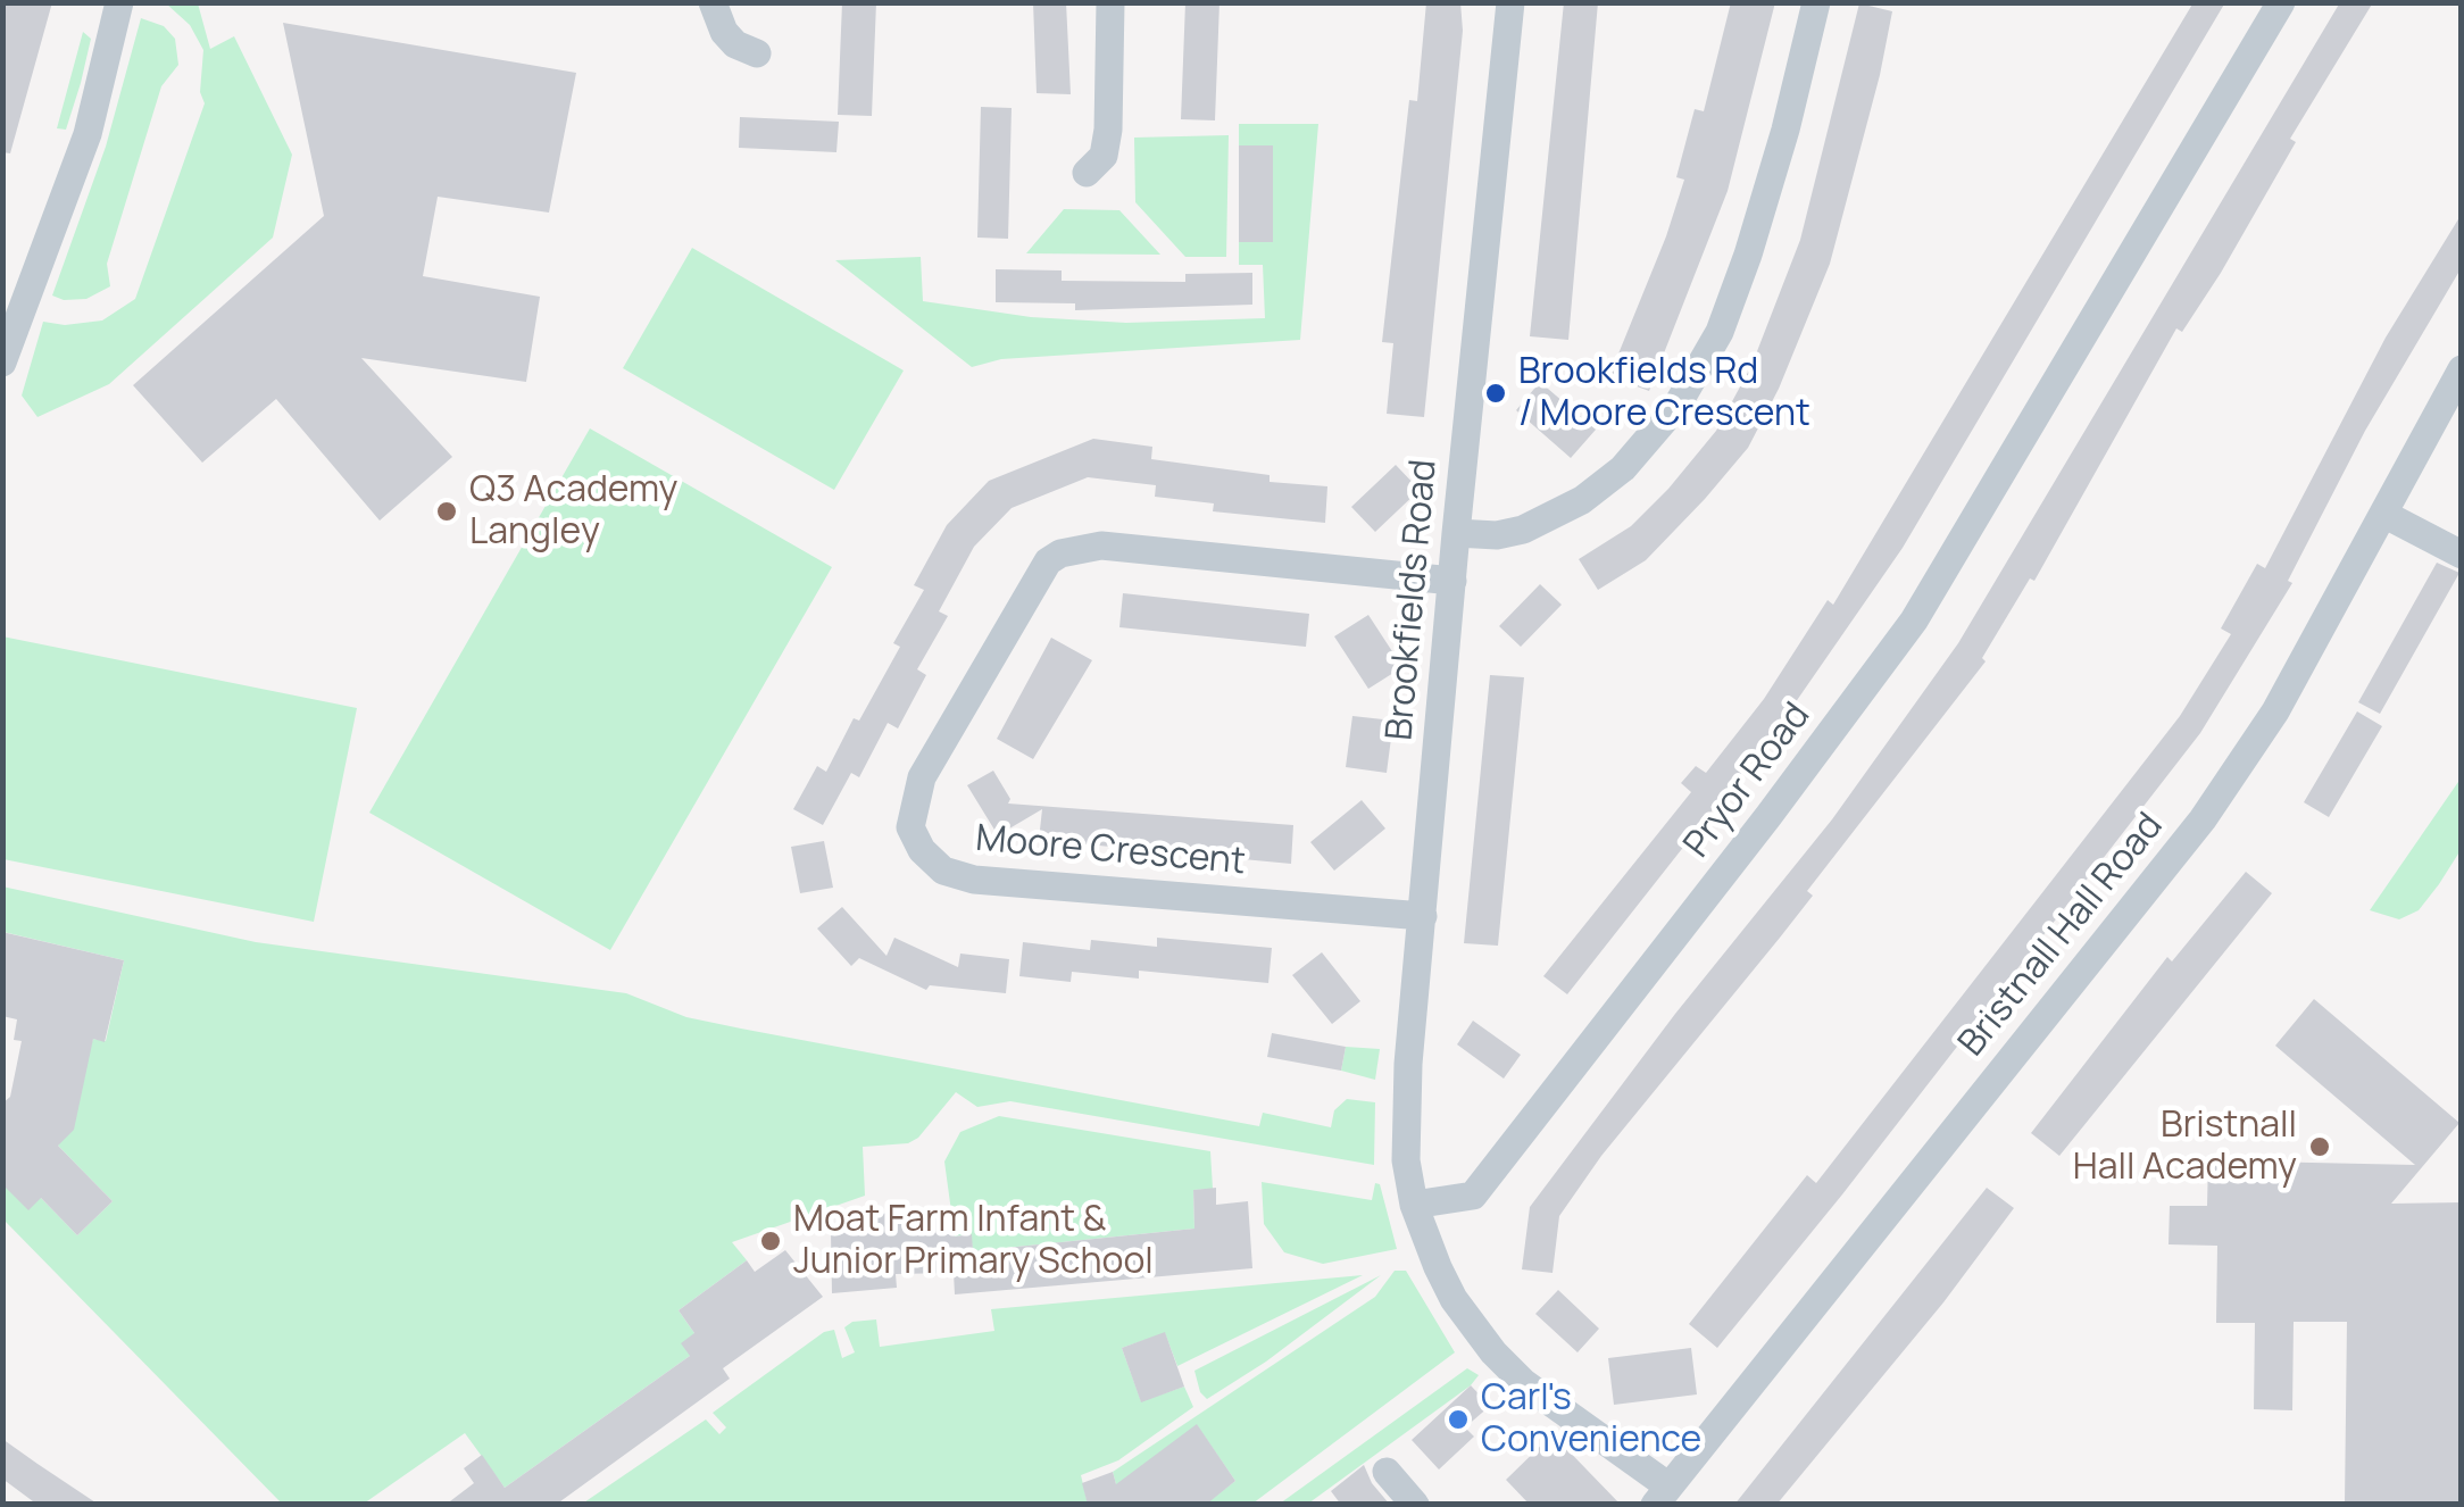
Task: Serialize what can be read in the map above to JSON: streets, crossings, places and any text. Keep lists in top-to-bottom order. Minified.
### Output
{"streets":{"street":["Brookfields Road","Pryor Road","Moore Crescent","Bristnall Hall Road"]},"crossings":[["Brookfields Road","Pryor Road"],["Brookfields Road","Moore Crescent"]],"places":["Brookfields Rd / Moore Crescent","Q3 Academy Langley","Bristnall Hall Academy","Moat Farm Infant & Junior Primary School","Carl's Convenience"]}
